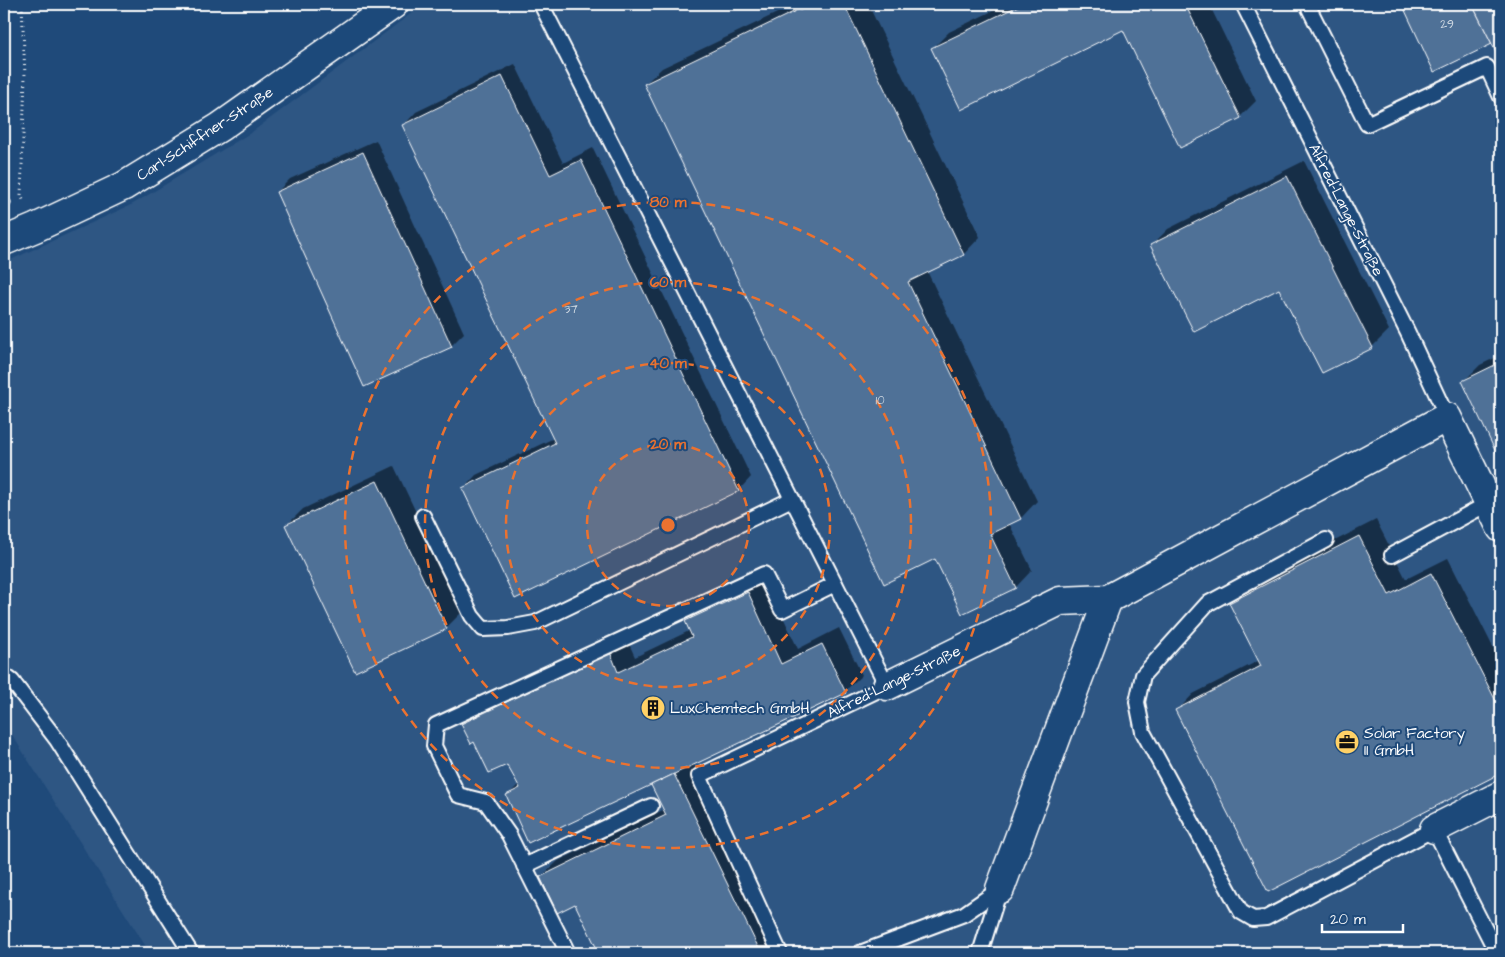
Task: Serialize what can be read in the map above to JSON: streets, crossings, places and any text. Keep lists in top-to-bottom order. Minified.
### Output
{"streets":{"street":["Carl-Schiffner-Straße","Alfred-Lange-Straße"]},"places":{"building":["LuxChemtech GmbH"],"office":["Solar Factory II GmbH"]},"house_numbers":["29","37","10"],"scale_bar":"20 m","rings":["80 m","60 m","40 m","20 m"]}
